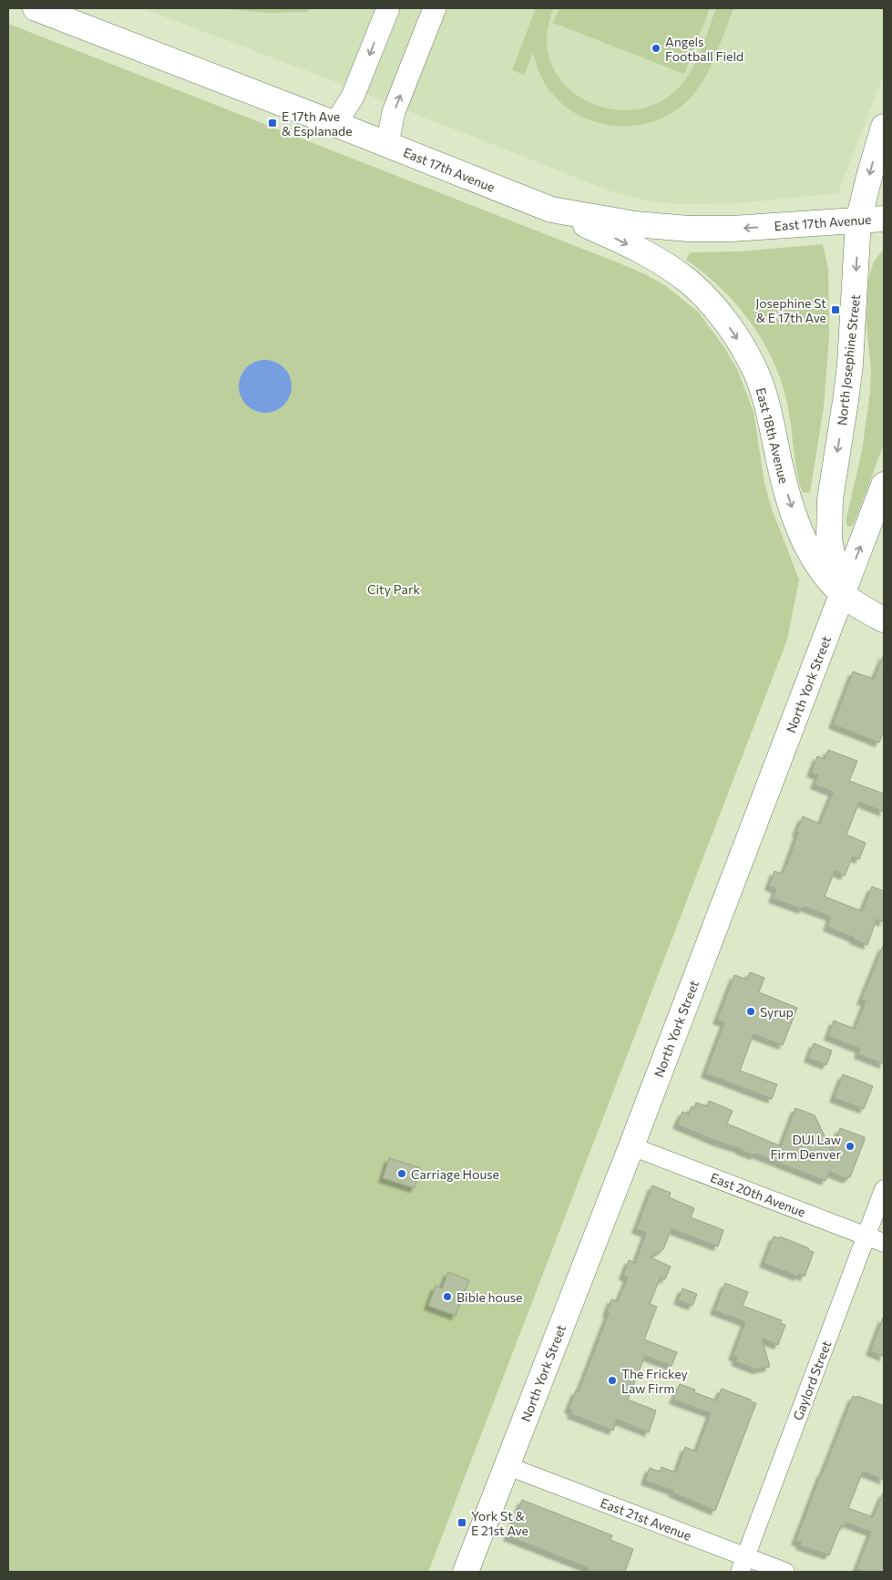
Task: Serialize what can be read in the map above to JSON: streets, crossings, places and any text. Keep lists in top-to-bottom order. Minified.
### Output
{"streets":{"main road":["East 17th Avenue","North Josephine Street","East 18th Avenue","North York Street"],"street":["East 20th Avenue","Gaylord Street","East 21st Avenue"]},"crossings":[["East 17th Avenue","North Josephine Street"],["East 17th Avenue","East 18th Avenue"],["North Josephine Street","East 18th Avenue"],["North Josephine Street","North York Street"],["East 18th Avenue","North York Street"],["North York Street","East 20th Avenue"],["North York Street","East 21st Avenue"],["East 20th Avenue","Gaylord Street"],["Gaylord Street","East 21st Avenue"]],"one_way":["North Josephine Street","East 18th Avenue"],"parks":["City Park"],"places":{"other":["Angels Football Field","Syrup","DUI Law Firm Denver","Carriage House","Bible house","The Frickey Law Firm"],"transit":["E 17th Ave & Esplanade","Josephine St & E 17th Ave","York St & E 21st Ave"]}}
